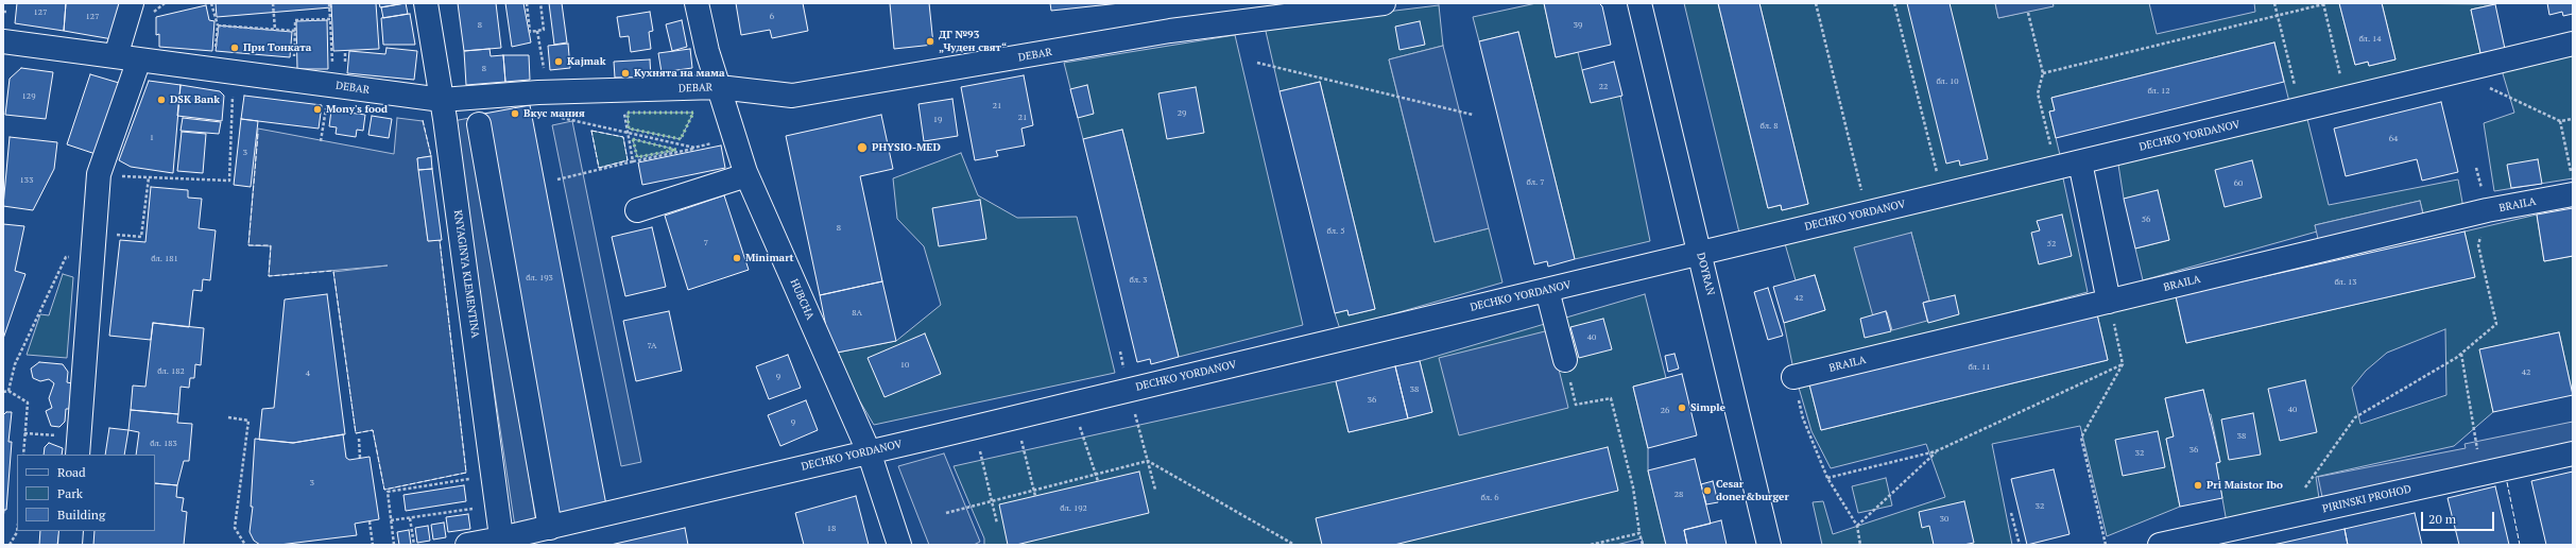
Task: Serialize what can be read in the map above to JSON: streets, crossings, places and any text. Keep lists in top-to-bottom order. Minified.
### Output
{"streets":{"street":["DEBAR","DECHKO YORDANOV","BRAILA","KNYAGINYA KLEMENTINA","DOYRAN","HUBCHA","PIRINSKI PROHOD"]},"crossings":[["DEBAR","KNYAGINYA KLEMENTINA"],["DEBAR","HUBCHA"],["DECHKO YORDANOV","KNYAGINYA KLEMENTINA"],["DECHKO YORDANOV","DOYRAN"],["DECHKO YORDANOV","HUBCHA"]],"places":["ДГ №93 „Чуден свят“","При Тонката","Kajmak","Кухнята на мама","DSK Bank","Mony's food","Вкус мания","PHYSIO-MED","Minimart","Simple","Pri Maistor Ibo","Cesar doner&burger"],"house_numbers":["127","127","6","8","39","бл. 14","8","бл. 10","22","бл. 12","129","21","29","21","19","бл. 8","1","64","3","133","бл. 7","60","56","8","бл. 5","7","52","бл. 181","бл. 193","бл. 3","бл. 13","42","8А","40","7А","10","бл. 11","бл. 182","42","4","9","38","36","40","26","9","38","бл. 183","36","32","3","28","бл. 6","32","бл. 192","30","18"],"legend":["Road","Park","Building"],"scale_bar":"20 m"}
